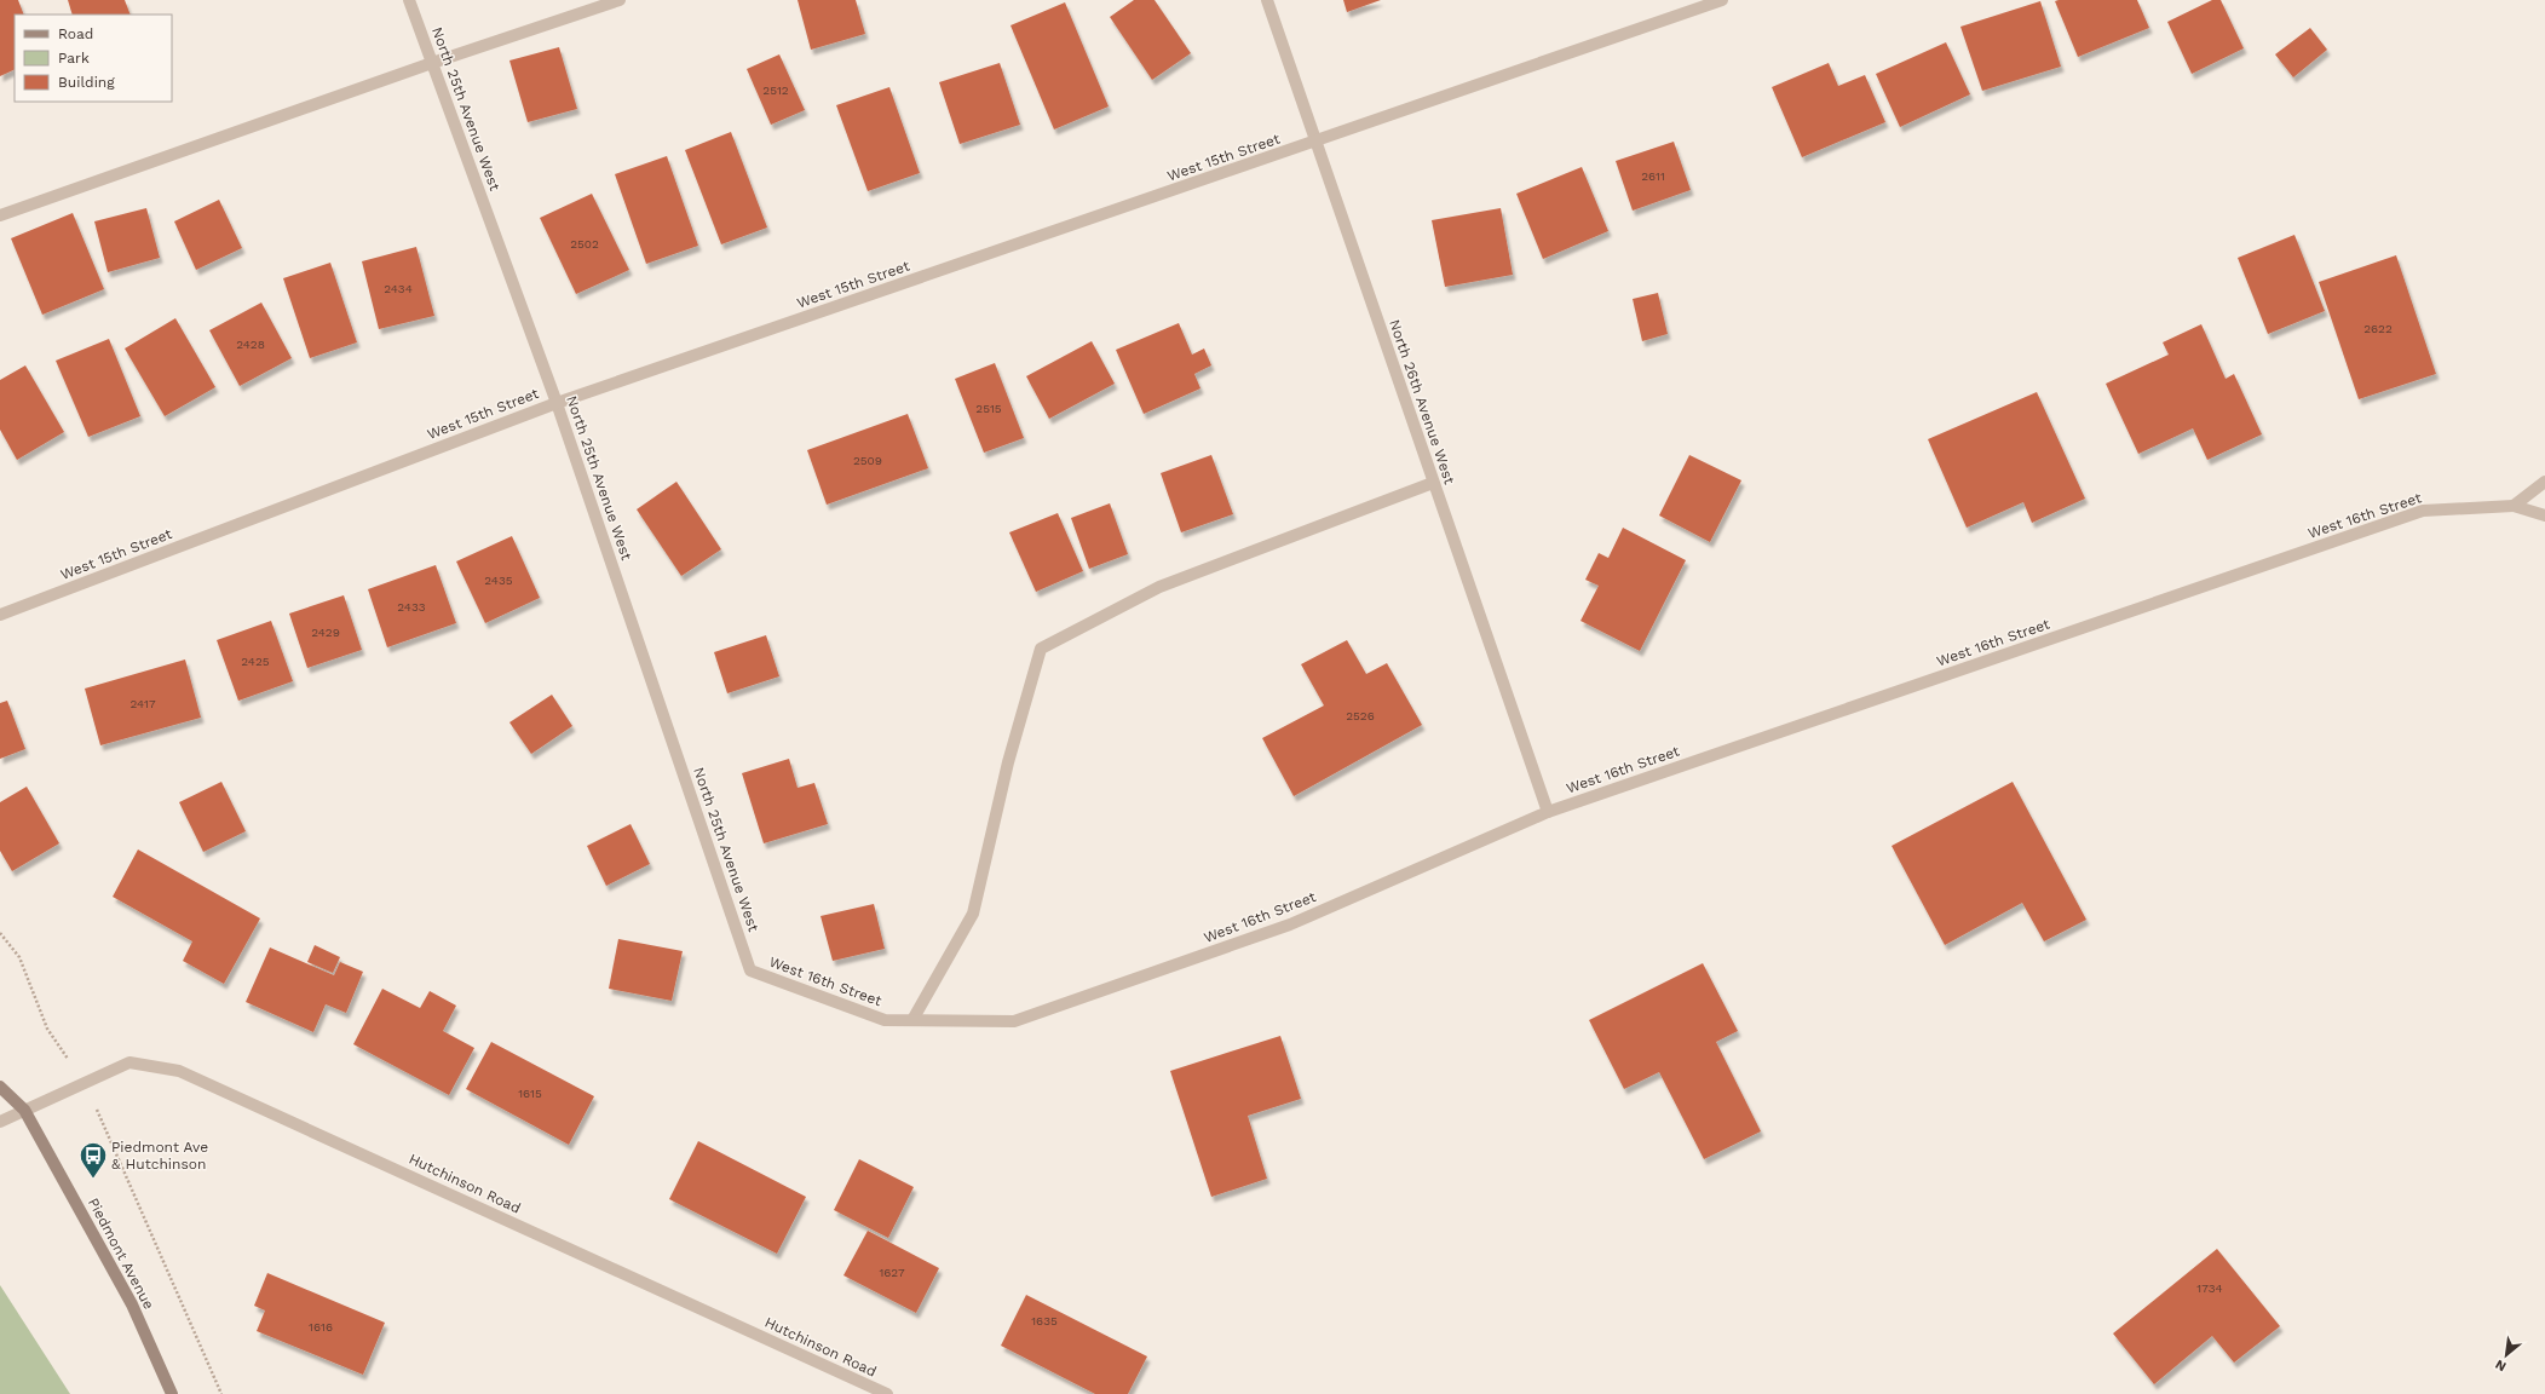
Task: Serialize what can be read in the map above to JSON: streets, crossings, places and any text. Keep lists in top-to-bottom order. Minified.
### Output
{"streets":{"main road":["Piedmont Avenue"],"street":["North 25th Avenue West","West 15th Street","North 26th Avenue West","West 16th Street","Hutchinson Road"]},"crossings":[["North 25th Avenue West","West 15th Street"],["North 25th Avenue West","West 16th Street"],["West 15th Street","North 26th Avenue West"],["North 26th Avenue West","West 16th Street"],["Hutchinson Road","Piedmont Avenue"]],"places":{"bus stop":["Piedmont Ave & Hutchinson"]},"house_numbers":["2512","2611","2502","2434","2622","2428","2515","2509","2435","2433","2429","2425","2417","2526","1615","1627","1734","1635","1616"],"legend":["Road","Park","Building"],"north":"bottom left"}
